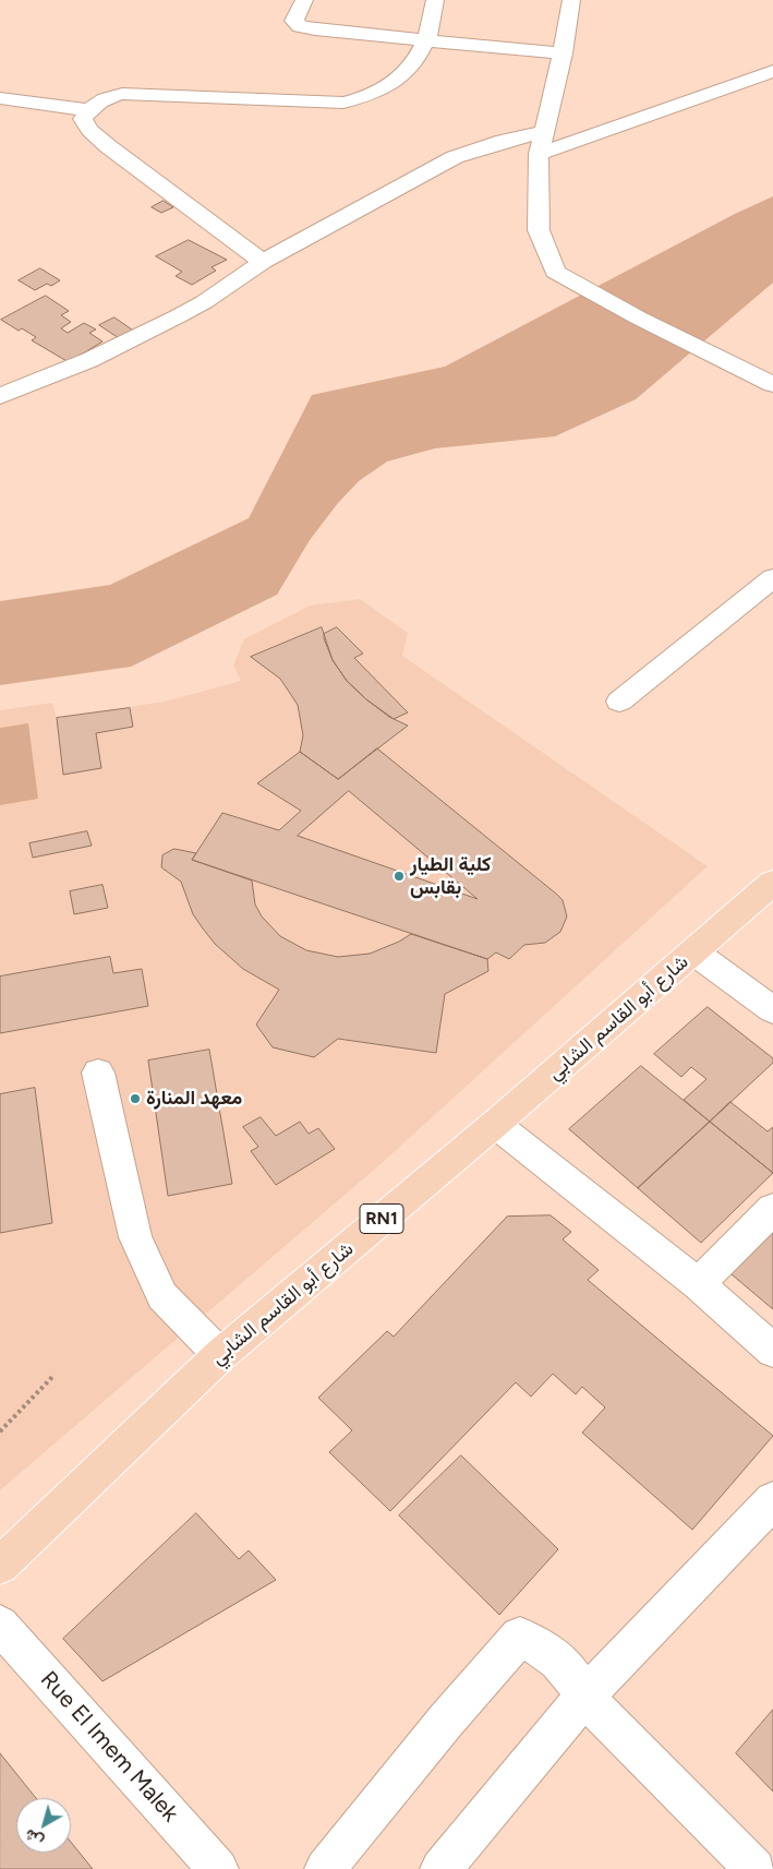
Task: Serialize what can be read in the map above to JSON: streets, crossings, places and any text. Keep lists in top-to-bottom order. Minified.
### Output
{"streets":{"main road":["شارع أبو القاسم الشابي","RN1"],"street":["Rue El Imem Malek"]},"places":["كلية الطيار بقابس","معهد المنارة"],"north":"bottom left"}
